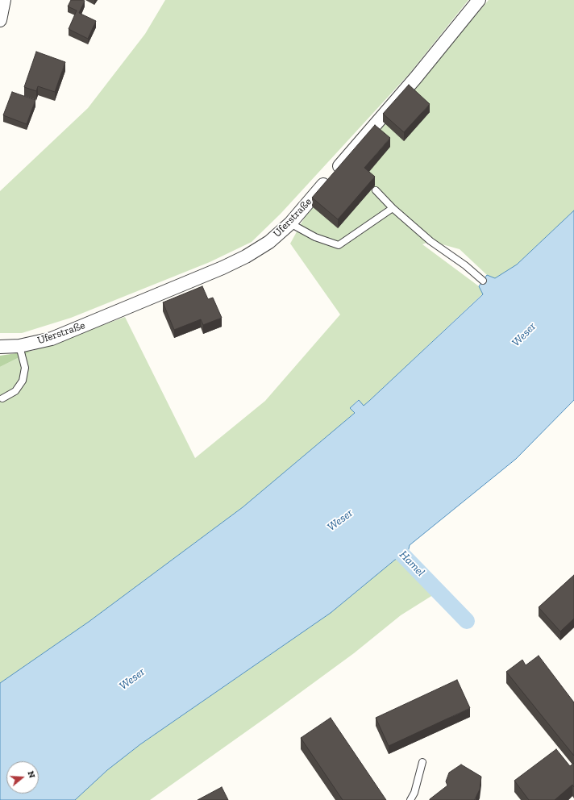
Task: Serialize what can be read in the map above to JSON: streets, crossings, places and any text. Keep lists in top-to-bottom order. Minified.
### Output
{"streets":{"street":["Uferstraße"]},"water":["Weser","Hamel"],"north":"right"}
